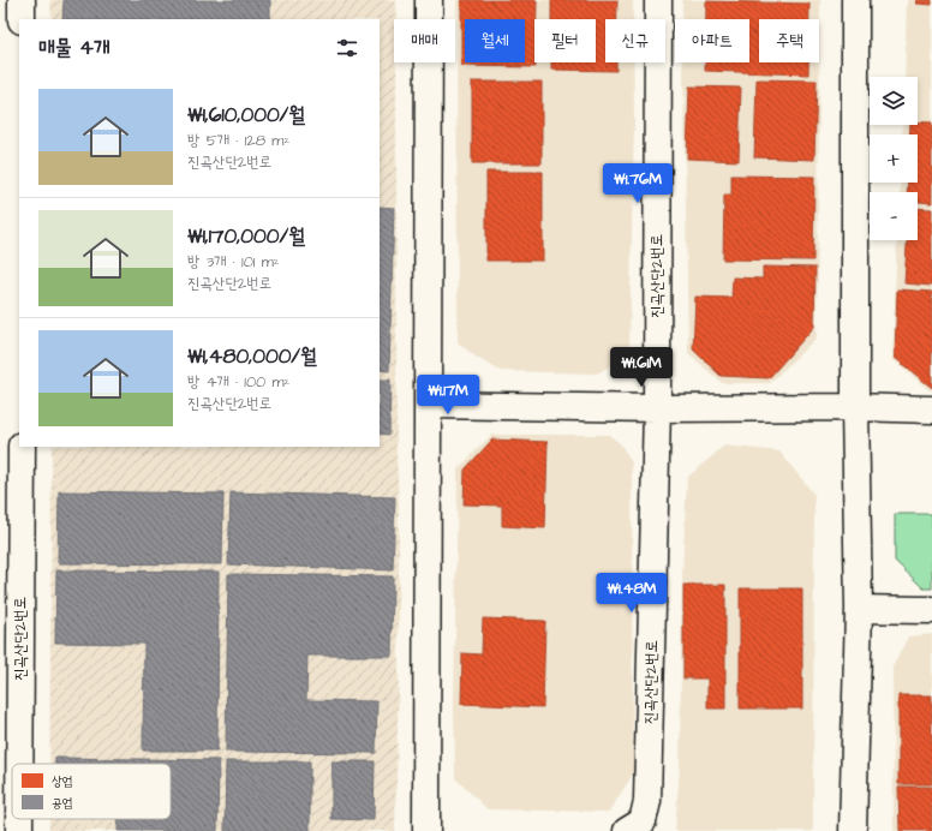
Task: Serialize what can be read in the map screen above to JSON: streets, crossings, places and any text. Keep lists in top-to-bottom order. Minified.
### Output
{"streets":{"street":["진곡산단2번로"]},"legend":["상업","공업"],"page":{"chip":["매매","월세","필터","신규","아파트","주택"],"heading":"매물 4개","map_buttons":["+","−"],"list":[{"name":"₩1,610,000/월","note":"방 5개 · 128 m² · 진곡산단2번로"},{"name":"₩1,170,000/월","note":"방 3개 · 101 m² · 진곡산단2번로"},{"name":"₩1,480,000/월","note":"방 4개 · 100 m² · 진곡산단2번로"}],"price":["₩1.76M","₩1.61M","₩1.17M","₩1.48M"]}}
